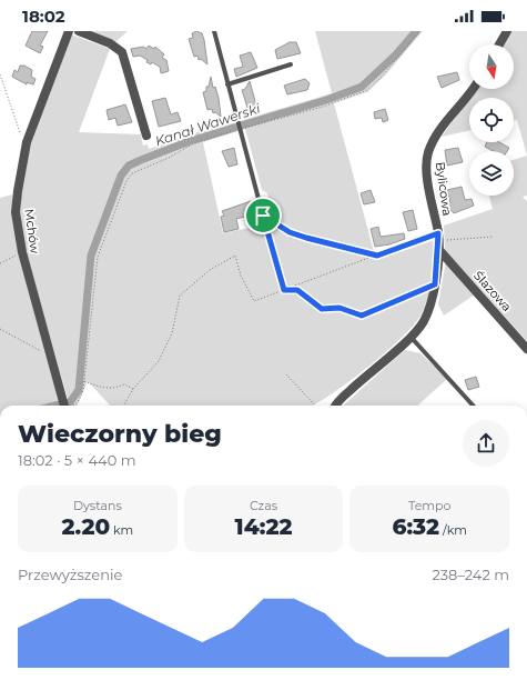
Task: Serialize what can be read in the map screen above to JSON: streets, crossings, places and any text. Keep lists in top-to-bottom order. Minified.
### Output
{"streets":{"street":["Bylicowa","Mchów","Ślazowa"]},"crossings":[["Bylicowa","Ślazowa"]],"water":["Kanał Wawerski"],"north":"bottom","page":{"status":"18:02","heading":["Wieczorny bieg","18:02 · 5 × 440 m"],"stats":[["Dystans","2.20 km"],["Czas","14:22"],["Tempo","6:32 /km"]],"chart":["Przewyższenie","238–242 m"]}}
